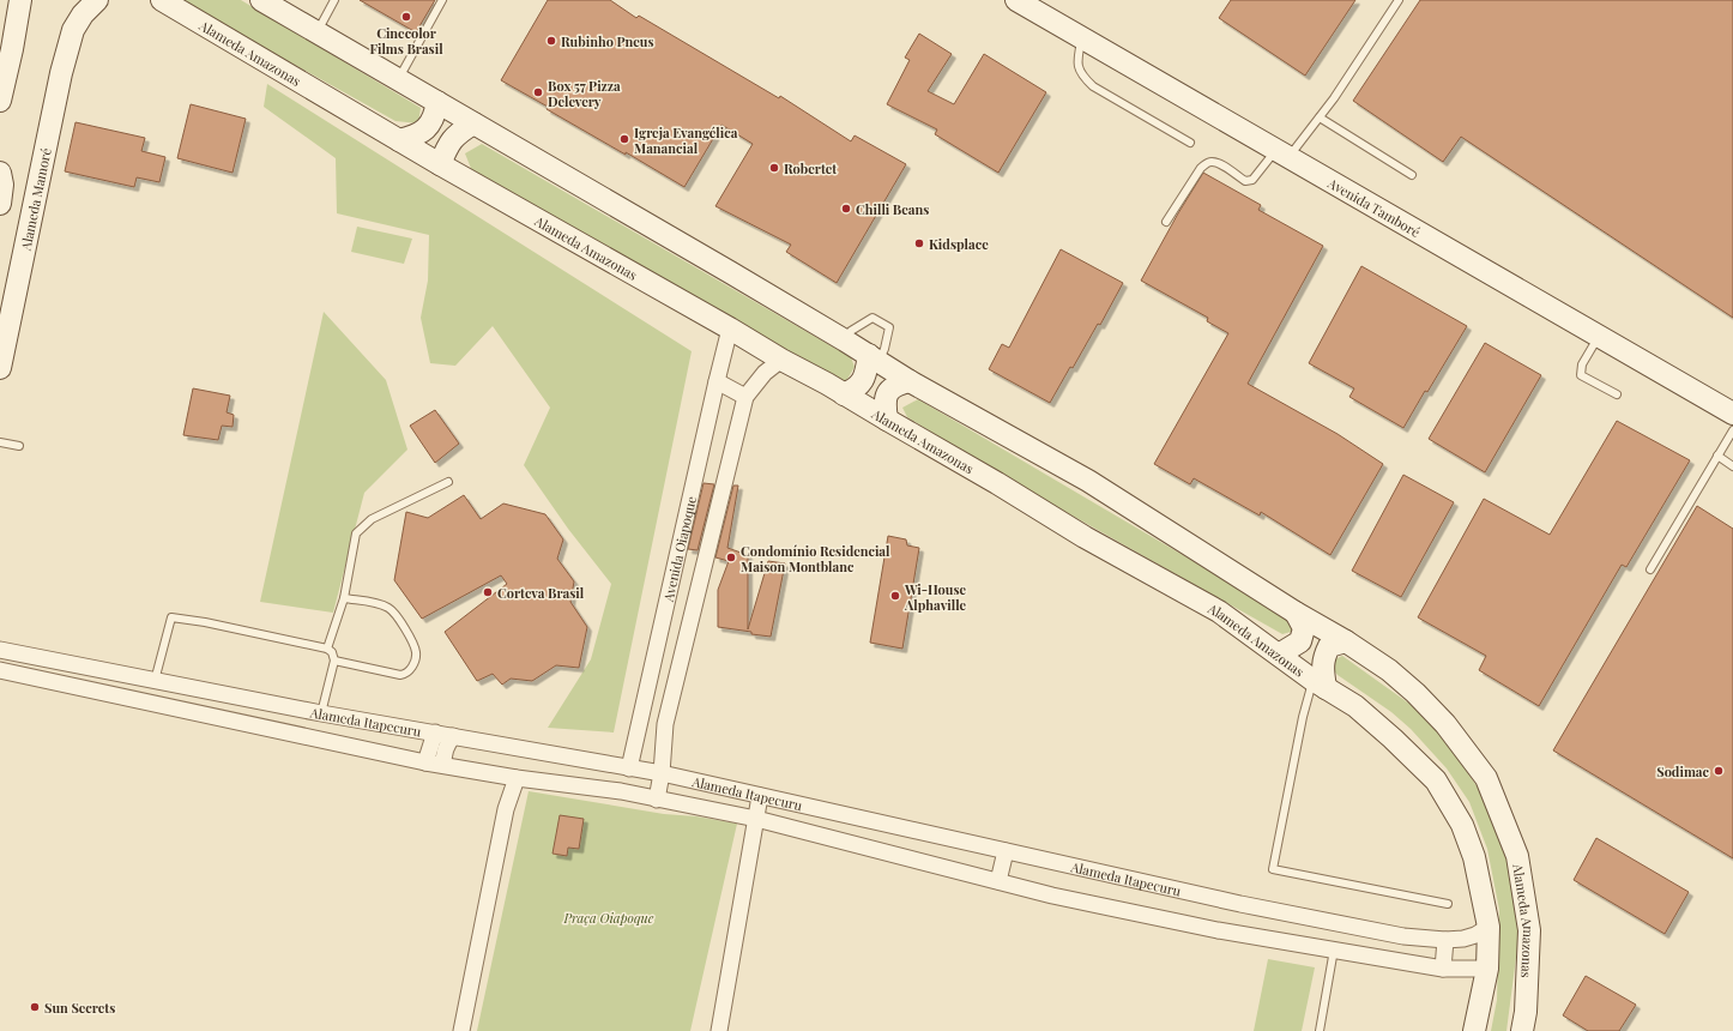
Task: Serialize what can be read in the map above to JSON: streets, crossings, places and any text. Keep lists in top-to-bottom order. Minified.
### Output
{"streets":{"main road":["Alameda Amazonas","Alameda Mamoré","Avenida Tamboré"],"street":["Avenida Oiapoque","Alameda Itapecuru"]},"crossings":[["Alameda Amazonas","Avenida Oiapoque"],["Alameda Amazonas","Alameda Itapecuru"],["Avenida Oiapoque","Alameda Itapecuru"]],"parks":["Praça Oiapoque"],"places":["Cinecolor Films Brasil","Rubinho Pneus","Box 57 Pizza Delevery","Igreja Evangélica Manancial","Robertet","Chilli Beans","Kidsplace","Condomínio Residencial Maison Montblanc","Corteva Brasil","Wi-House Alphaville","Sodimac","Sun Secrets"]}
